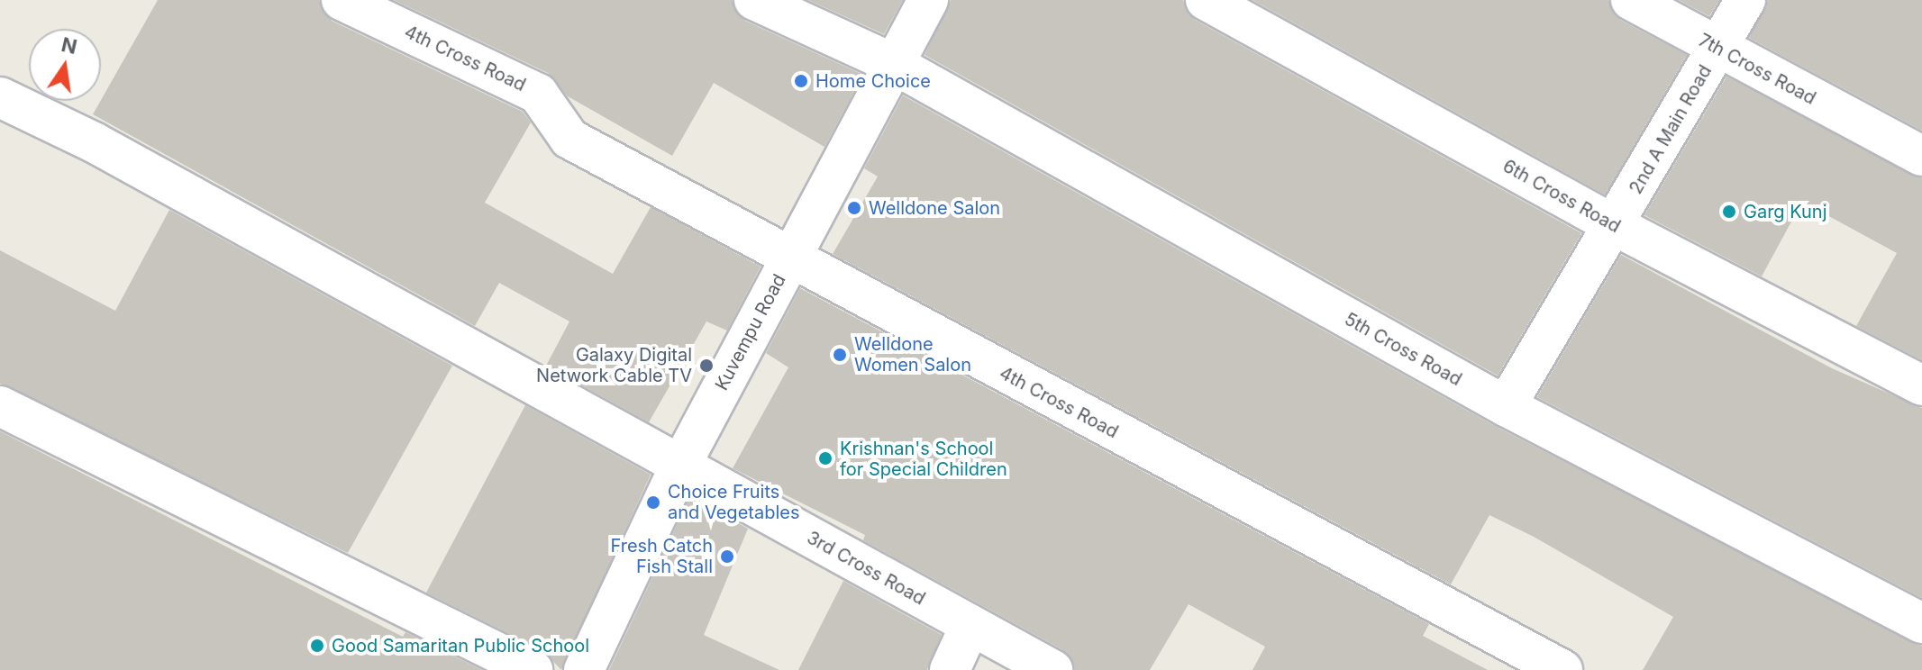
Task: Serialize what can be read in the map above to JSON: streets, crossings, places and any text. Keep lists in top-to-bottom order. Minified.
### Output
{"streets":{"street":["4th Cross Road","7th Cross Road","2nd A Main Road","6th Cross Road","Kuvempu Road","5th Cross Road","3rd Cross Road"]},"crossings":[["4th Cross Road","Kuvempu Road"],["7th Cross Road","2nd A Main Road"],["2nd A Main Road","6th Cross Road"],["2nd A Main Road","5th Cross Road"],["Kuvempu Road","5th Cross Road"],["Kuvempu Road","3rd Cross Road"]],"places":["Home Choice","Welldone Salon","Garg Kunj","Welldone Women Salon","Galaxy Digital Network Cable TV","Krishnan's School for Special Children","Choice Fruits and Vegetables","Fresh Catch Fish Stall","Good Samaritan Public School"],"north":"top"}
